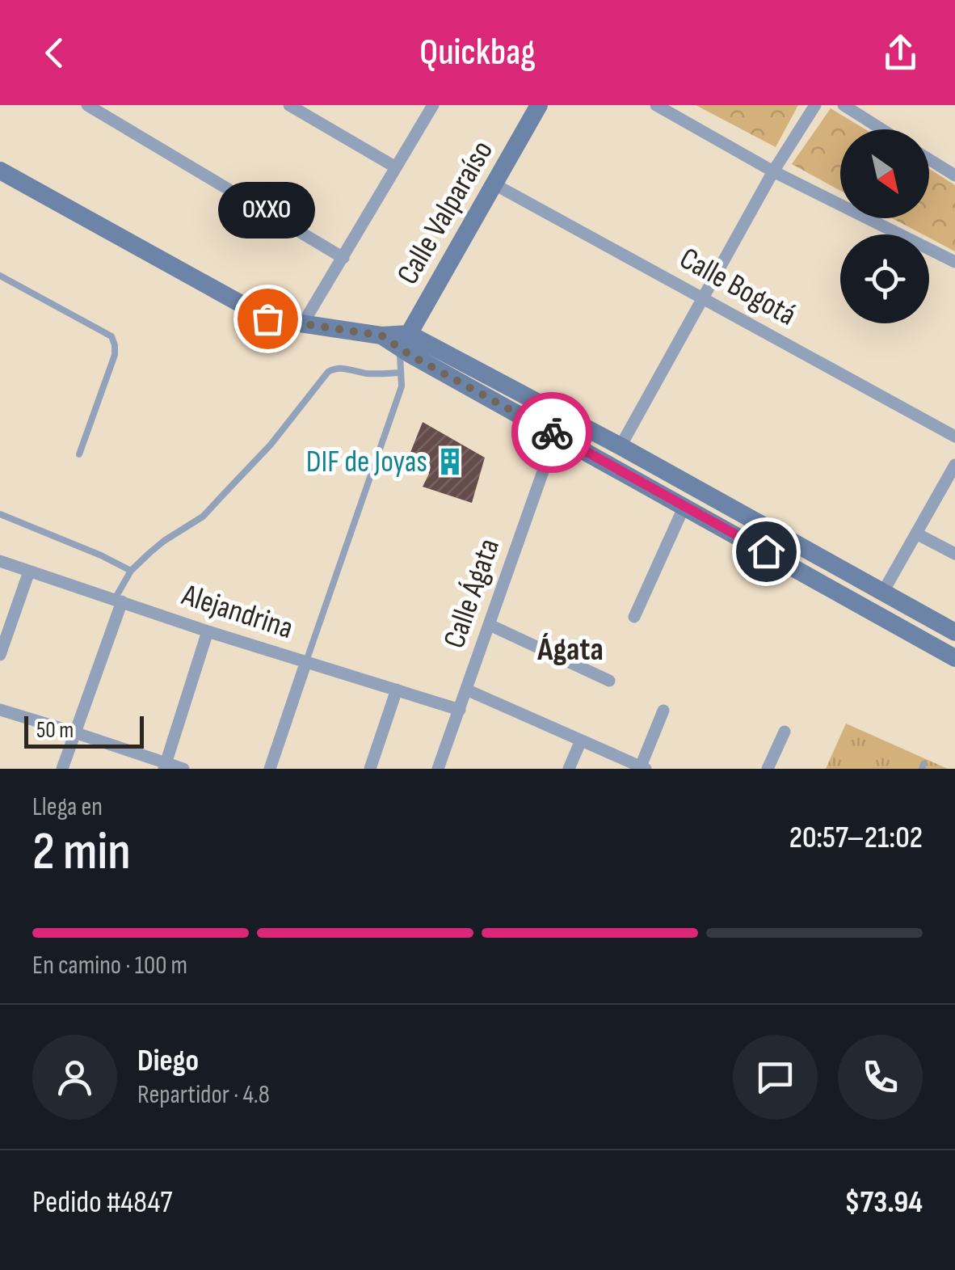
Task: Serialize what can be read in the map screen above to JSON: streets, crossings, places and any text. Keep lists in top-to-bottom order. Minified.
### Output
{"streets":{"main road":["Calle Valparaíso"],"street":["Calle Bogotá","Calle Ágata","Alejandrina"]},"crossings":[["Calle Valparaíso","Calle Bogotá"],["Calle Ágata","Alejandrina"]],"districts":["Ágata"],"places":{"other":["OXXO"],"building":["DIF de Joyas"]},"scale_bar":"50 m","north":"bottom right","page":{"header":"Quickbag","bubble":"OXXO","scale":"50 m","heading":["2 min","Llega en","20:57–21:02"],"panel":["Diego","Repartidor · 4.8","Pedido #4847","$73.94"],"bar":"En camino · 100 m"}}
